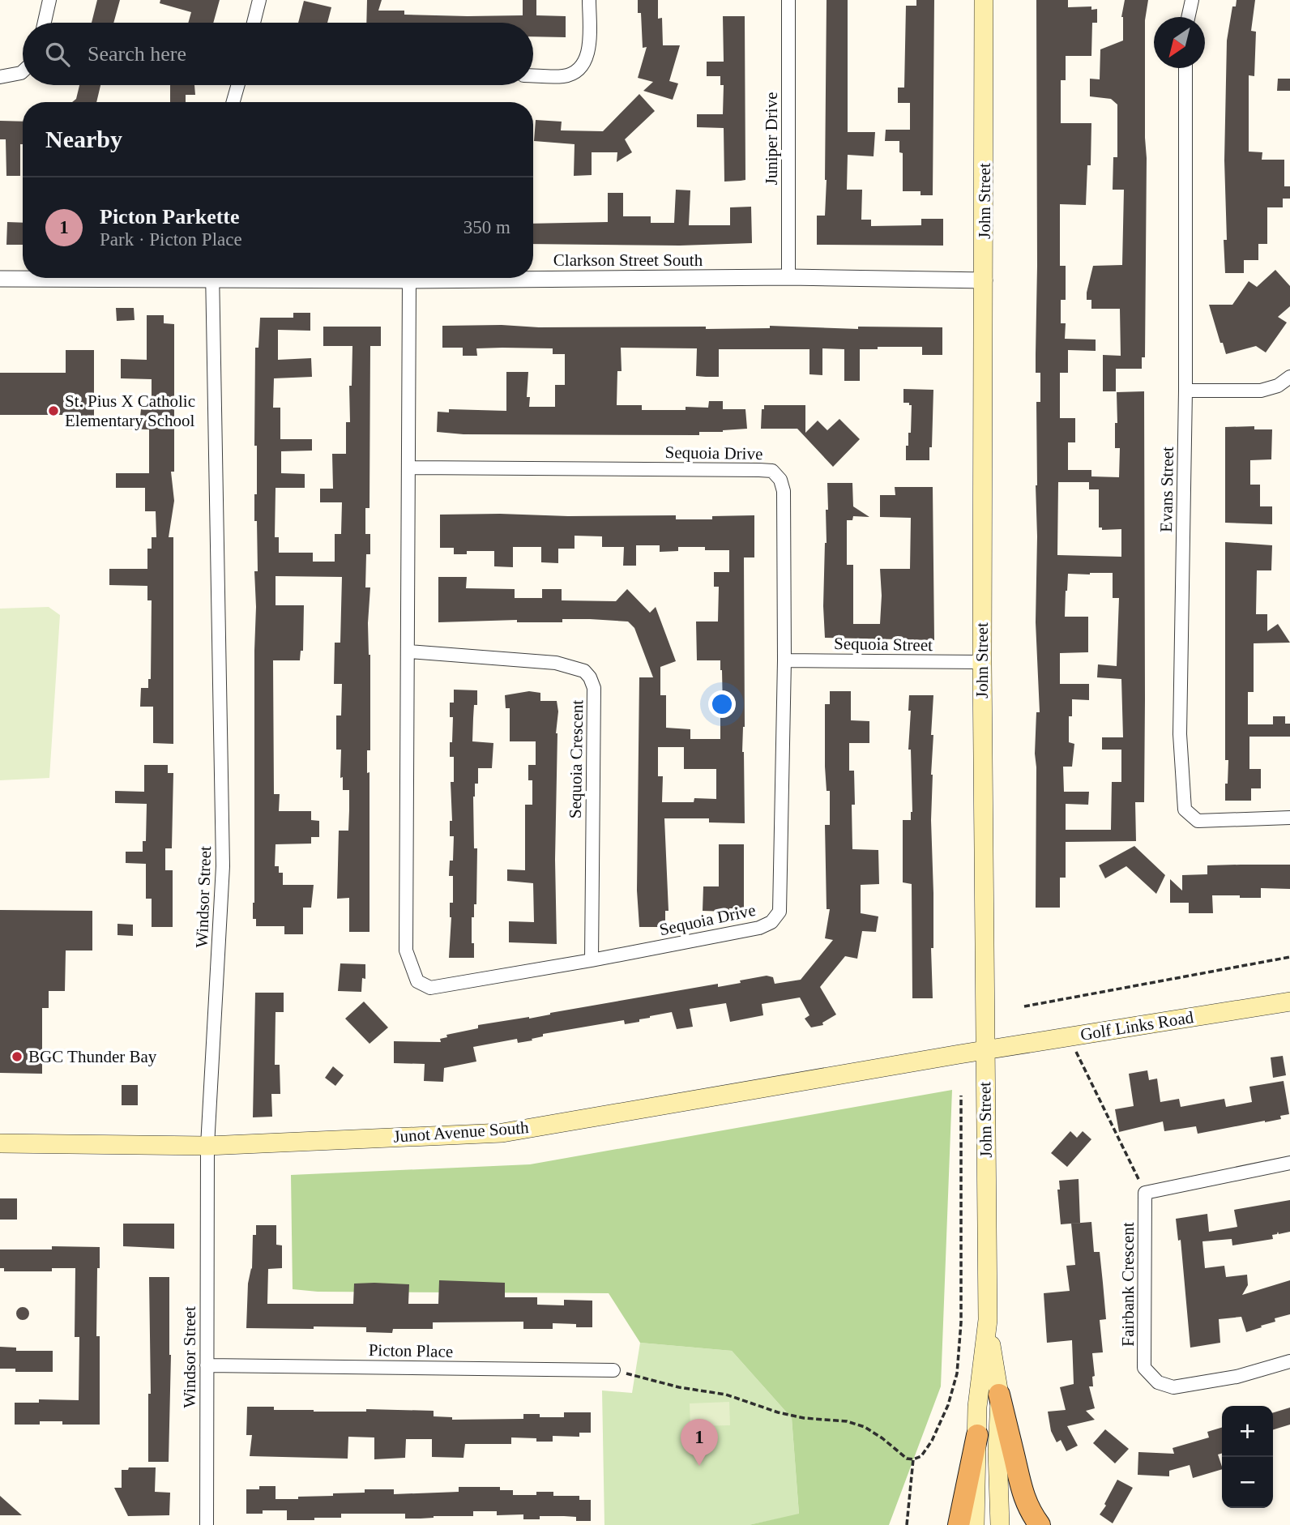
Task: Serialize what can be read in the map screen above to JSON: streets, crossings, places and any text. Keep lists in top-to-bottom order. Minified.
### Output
{"streets":{"main road":["John Street","Golf Links Road","Junot Avenue South"],"street":["Juniper Drive","Clarkson Street South","Sequoia Drive","Evans Street","Sequoia Street","Sequoia Crescent","Windsor Street","Fairbank Crescent","Picton Place"]},"crossings":[["Juniper Drive","Clarkson Street South"],["John Street","Clarkson Street South"],["John Street","Sequoia Street"],["John Street","Golf Links Road"],["John Street","Junot Avenue South"],["Clarkson Street South","Sequoia Drive"],["Sequoia Drive","Sequoia Street"],["Sequoia Drive","Sequoia Crescent"],["Windsor Street","Junot Avenue South"],["Windsor Street","Picton Place"],["Golf Links Road","Junot Avenue South"]],"places":["St. Pius X Catholic Elementary School","BGC Thunder Bay"],"north":"bottom left","page":{"search":"Search here","heading":"Nearby","list":[{"mark":"1","name":"Picton Parkette","note":"Park · Picton Place","value":"350 m"}],"map_buttons":["+","−"],"pins":"1"}}
